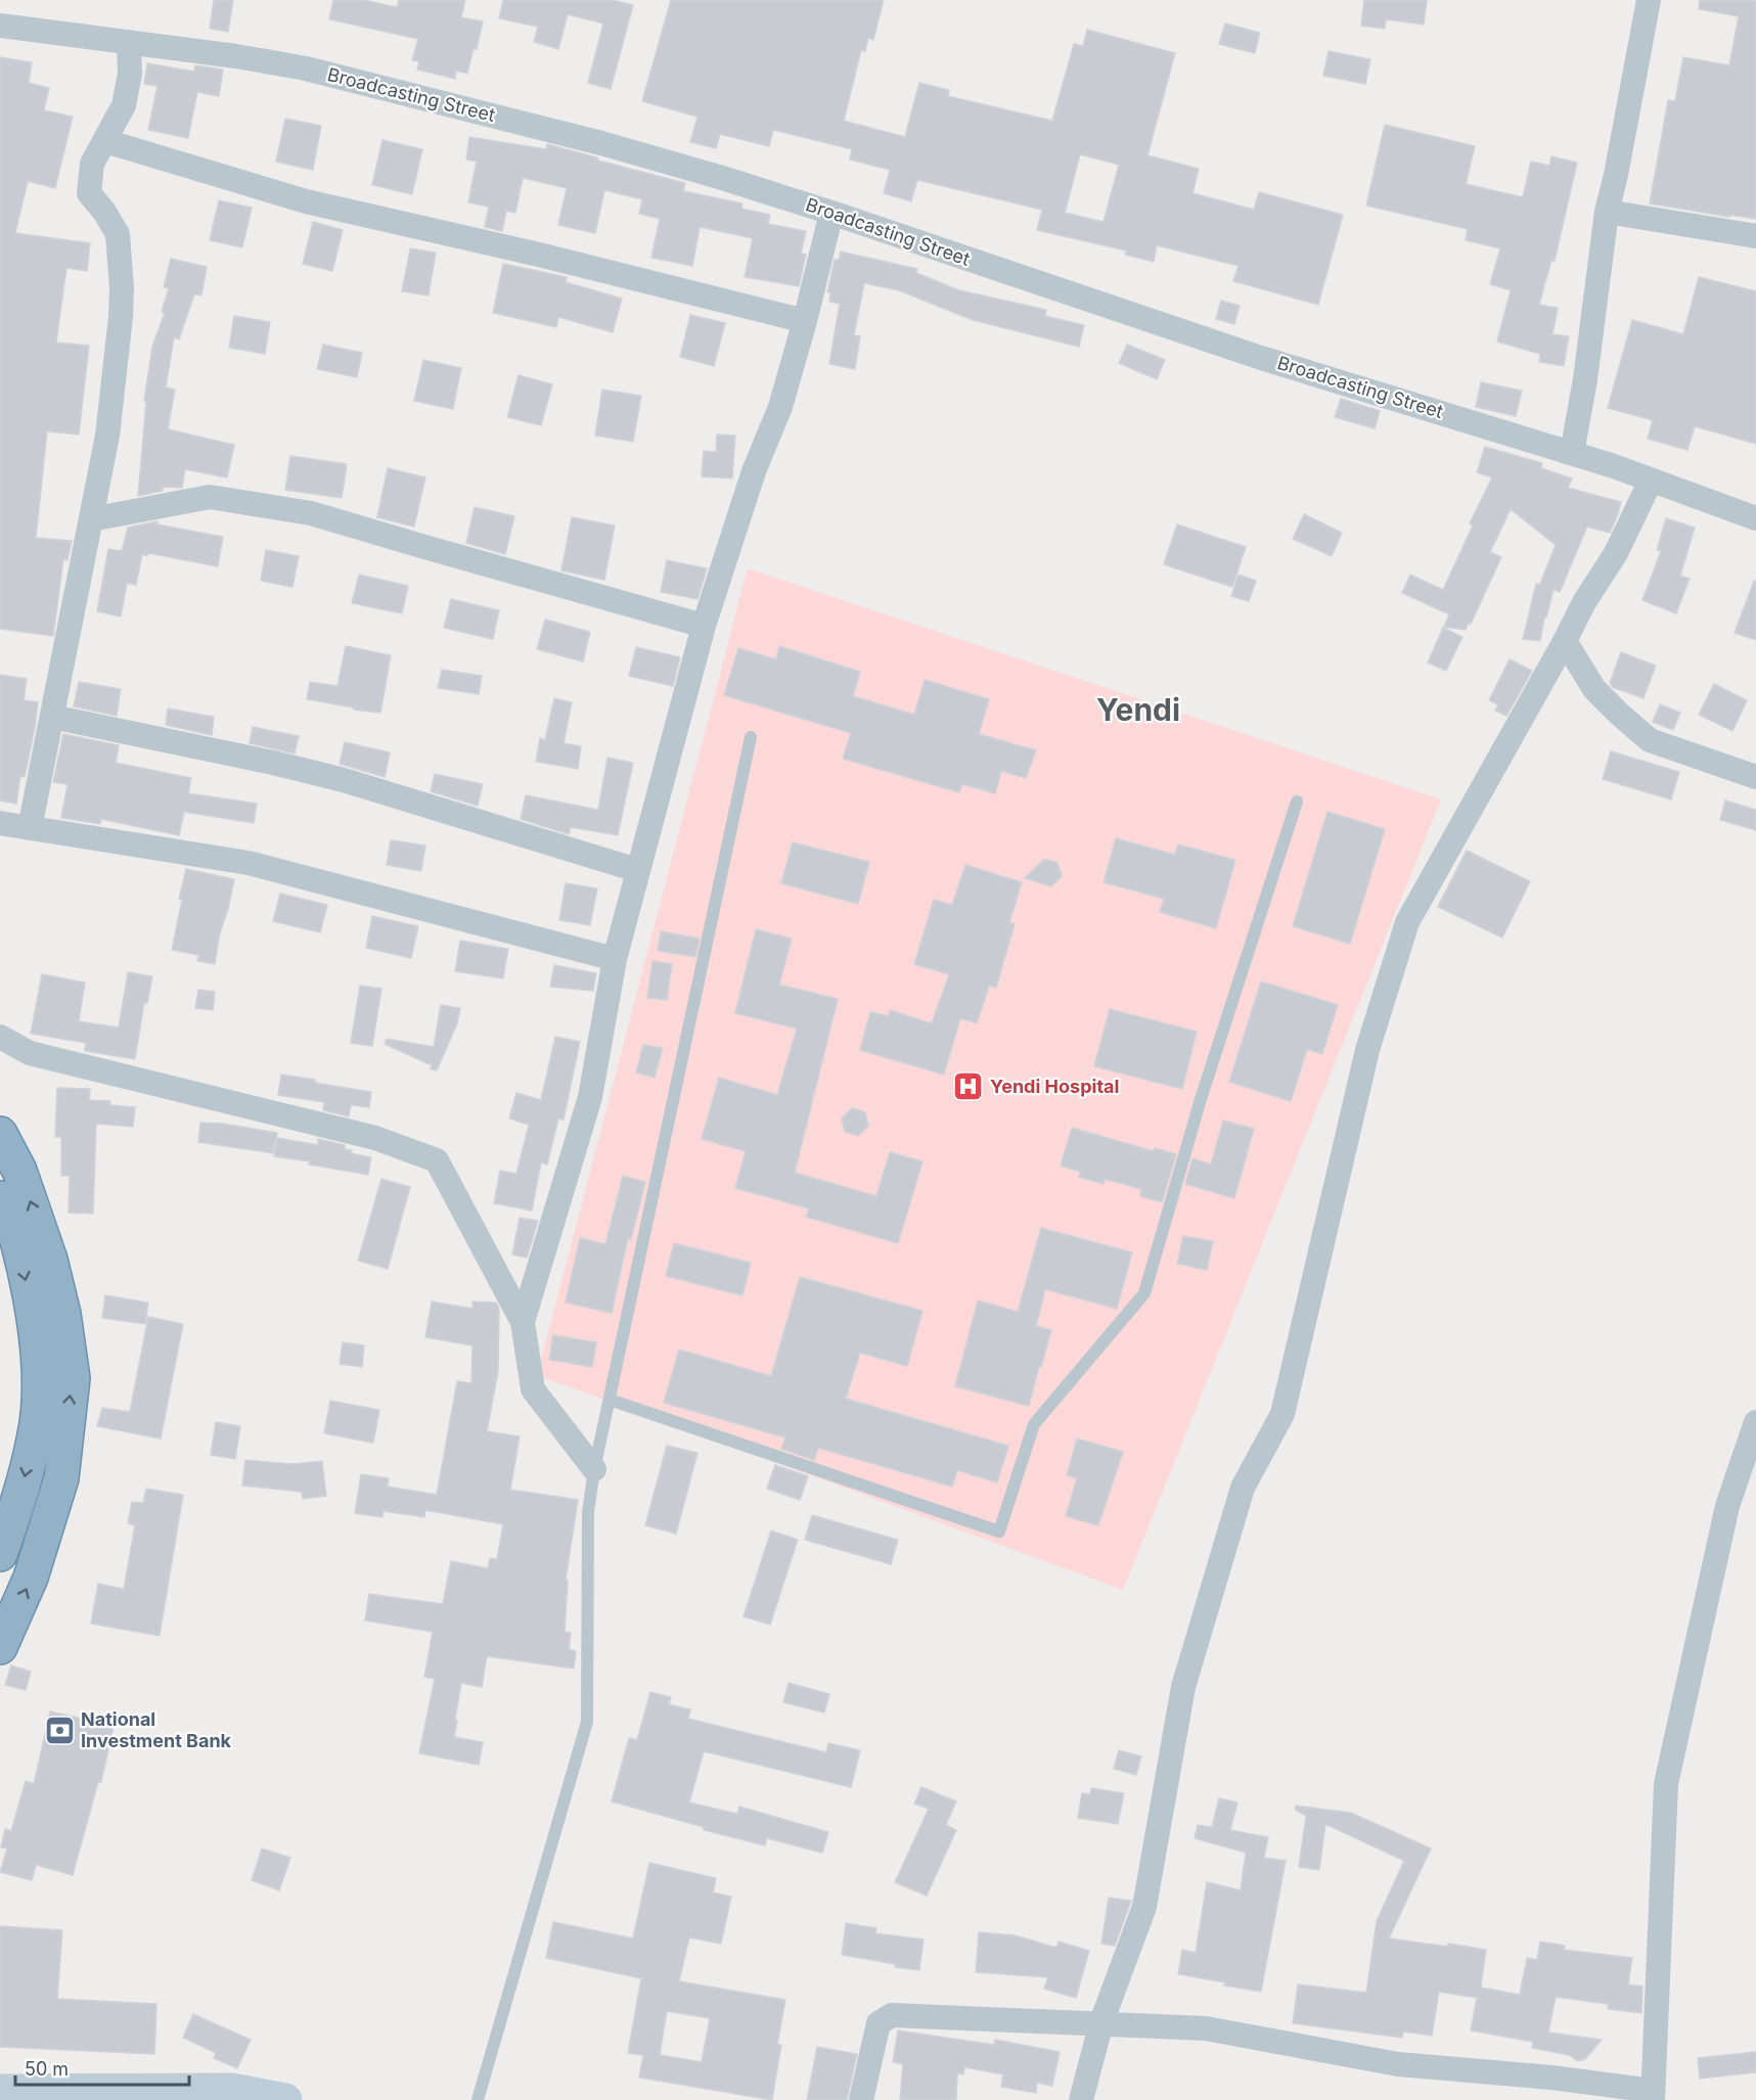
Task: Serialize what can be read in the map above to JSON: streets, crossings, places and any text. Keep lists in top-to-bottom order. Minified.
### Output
{"streets":{"street":["Broadcasting Street"]},"districts":["Yendi"],"places":{"hospital":["Yendi Hospital"],"bank":["National Investment Bank"]},"scale_bar":"50 m"}
